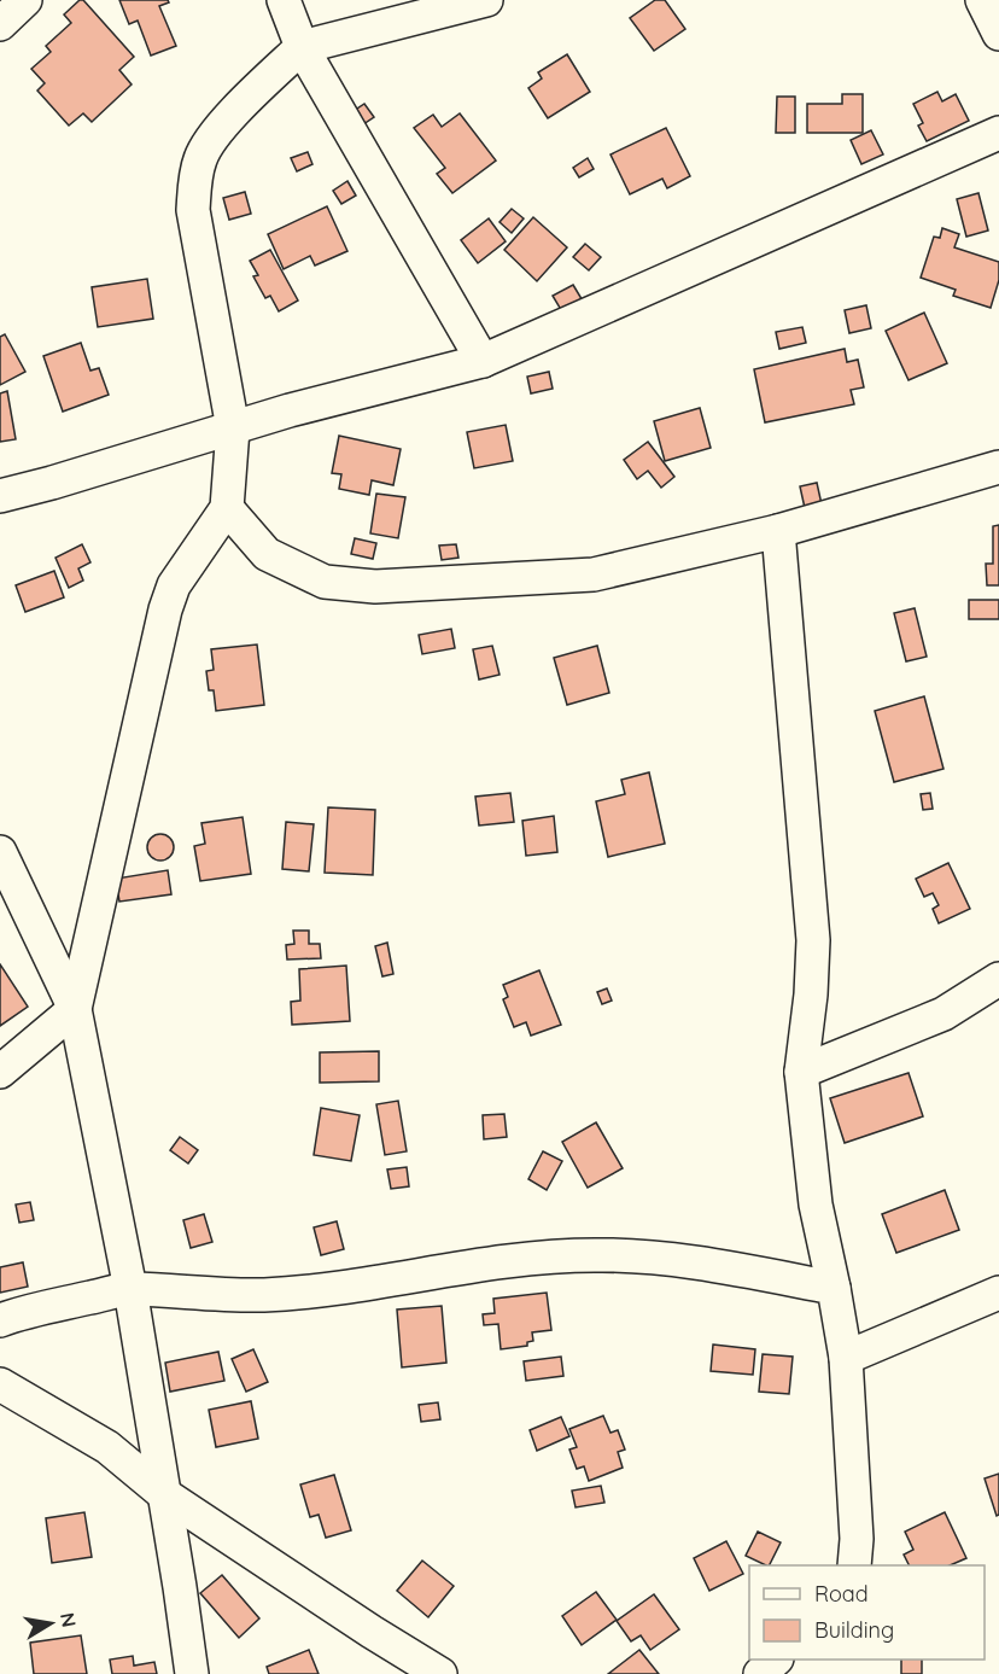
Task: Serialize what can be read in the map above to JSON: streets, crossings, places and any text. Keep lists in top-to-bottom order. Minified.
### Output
{"legend":["Road","Building"],"north":"right"}
